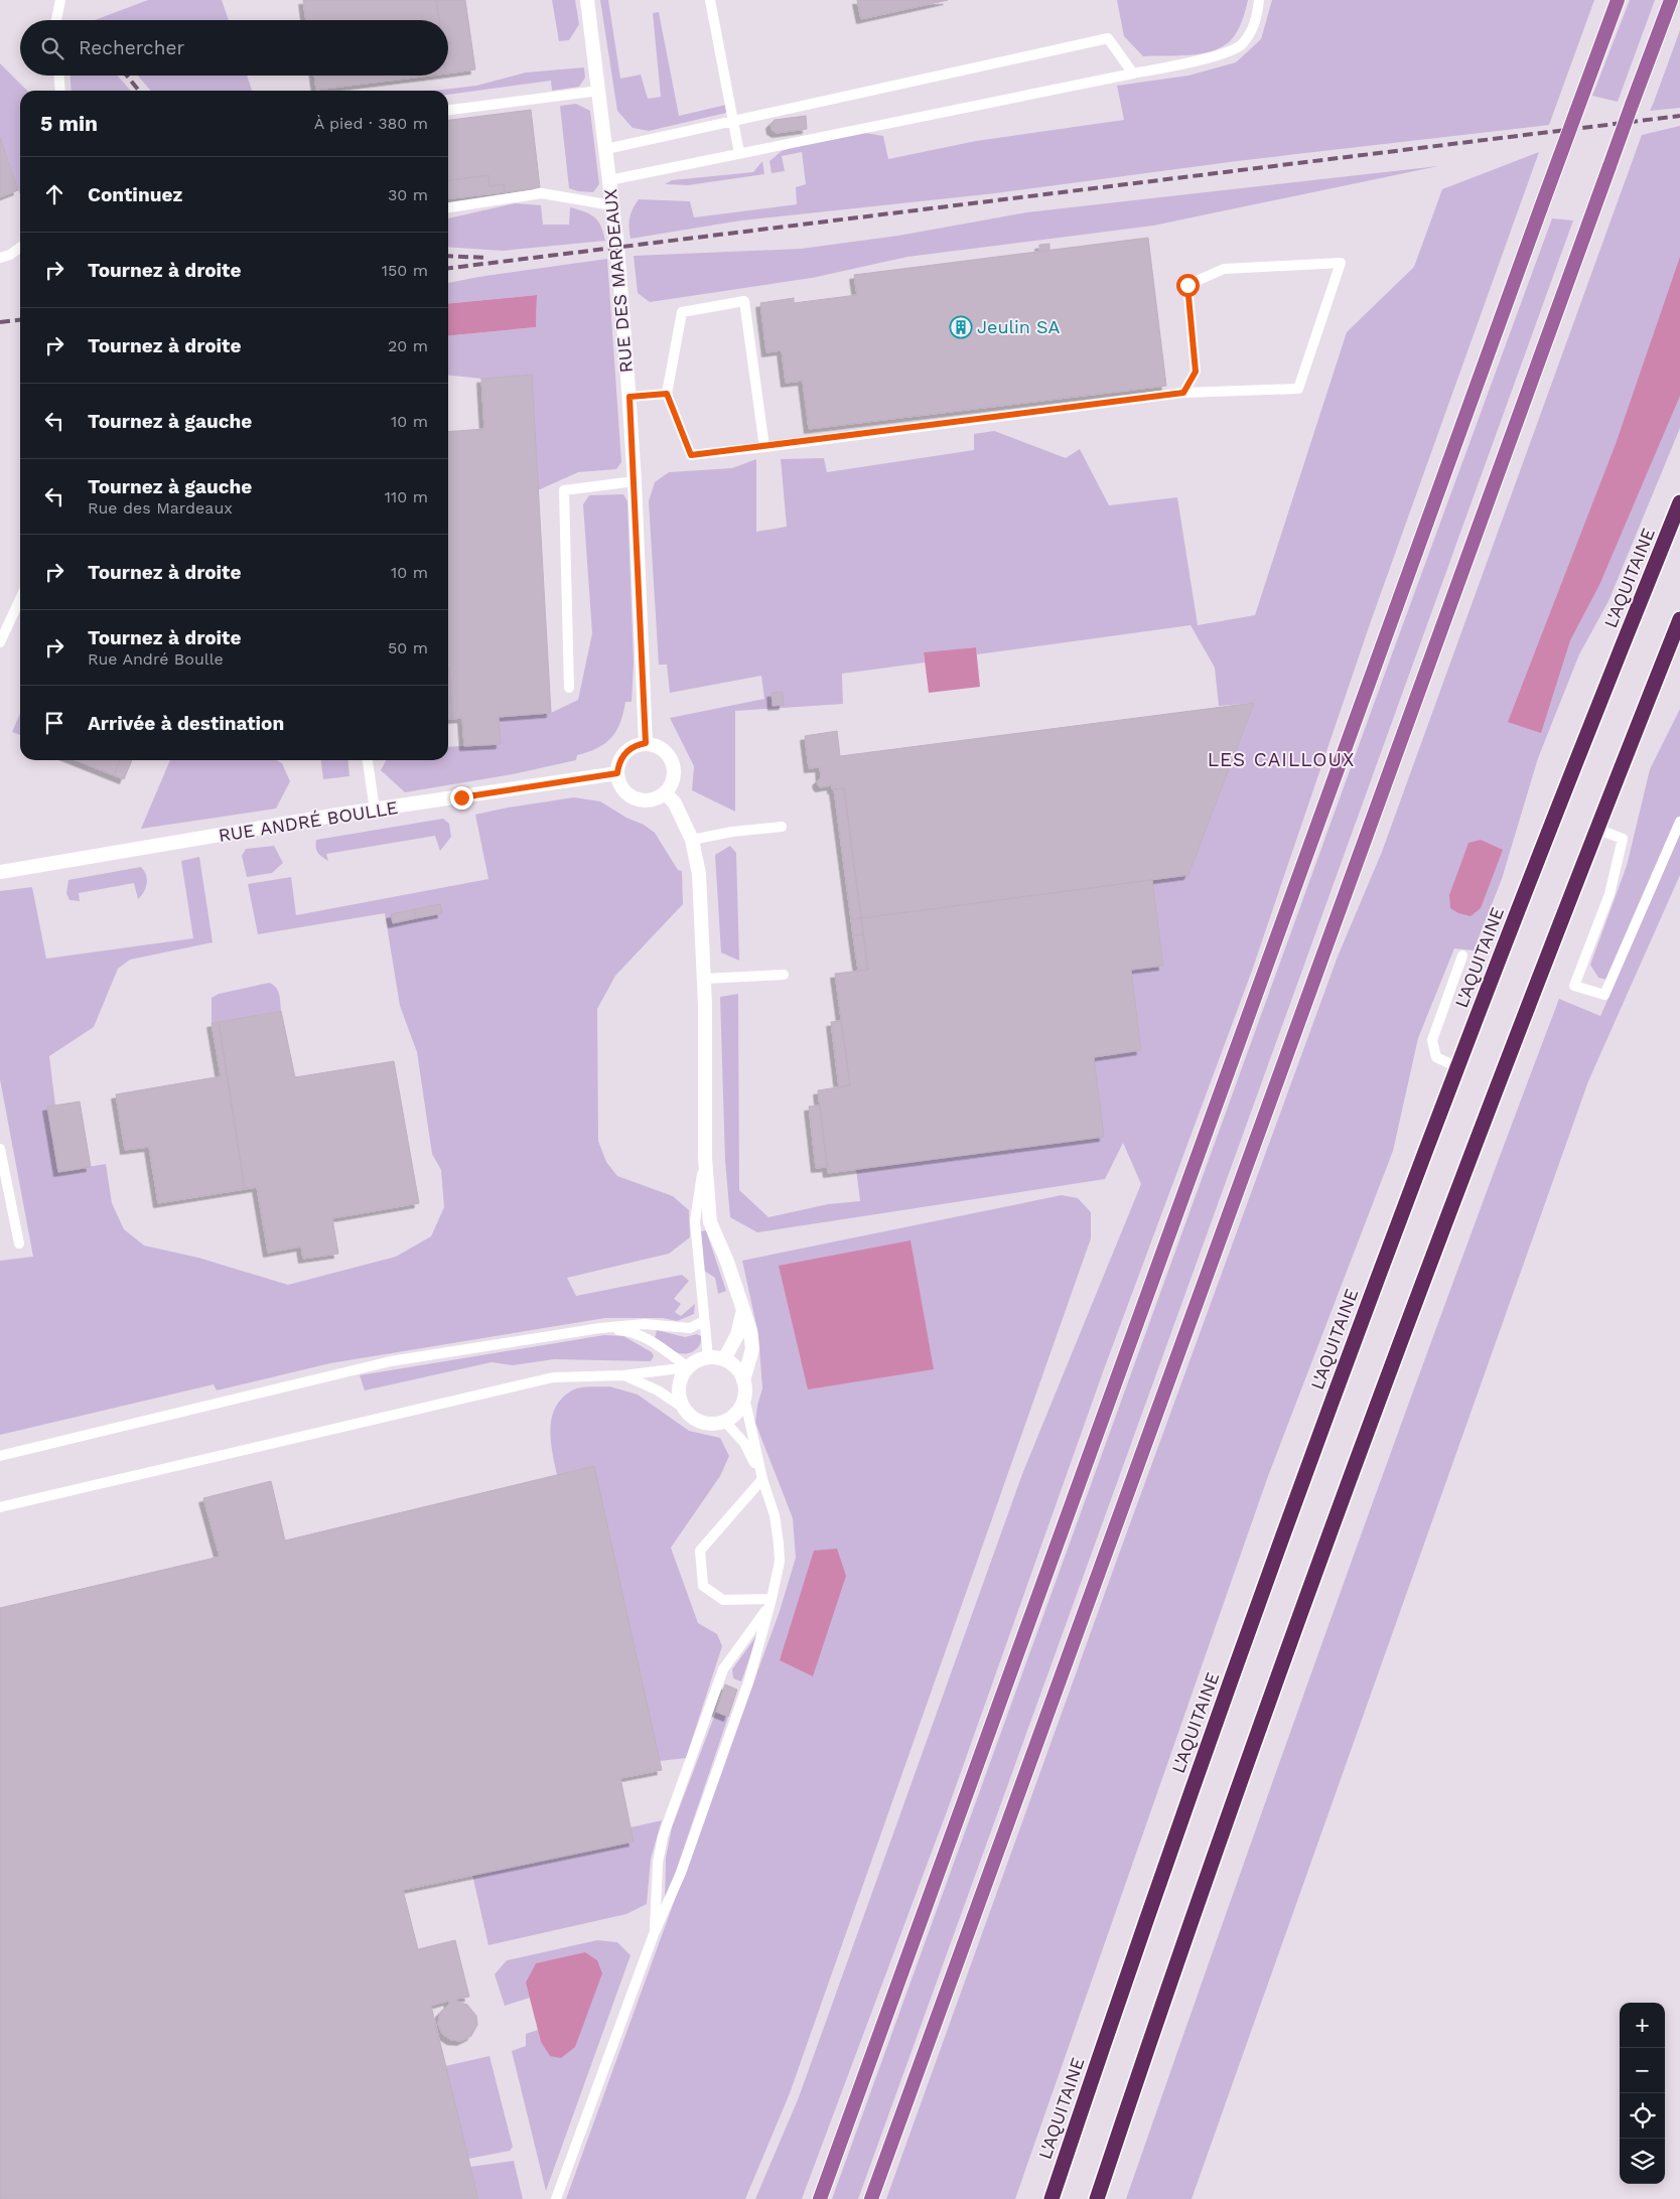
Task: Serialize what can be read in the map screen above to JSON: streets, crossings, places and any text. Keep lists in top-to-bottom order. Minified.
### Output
{"streets":{"highway":["L'AQUITAINE"],"street":["RUE DES MARDEAUX","RUE ANDRÉ BOULLE"]},"crossings":[["RUE DES MARDEAUX","RUE ANDRÉ BOULLE"]],"districts":["LES CAILLOUX"],"places":{"building":["Jeulin SA"]},"page":{"search":"Rechercher","heading":["5 min","À pied · 380 m"],"list":[["Continuez","30 m"],["Tournez à droite","150 m"],["Tournez à droite","20 m"],["Tournez à gauche","10 m"],["Tournez à gauche","Rue des Mardeaux","110 m"],["Tournez à droite","10 m"],["Tournez à droite","Rue André Boulle","50 m"],"Arrivée à destination"],"map_buttons":["+","−"]}}
